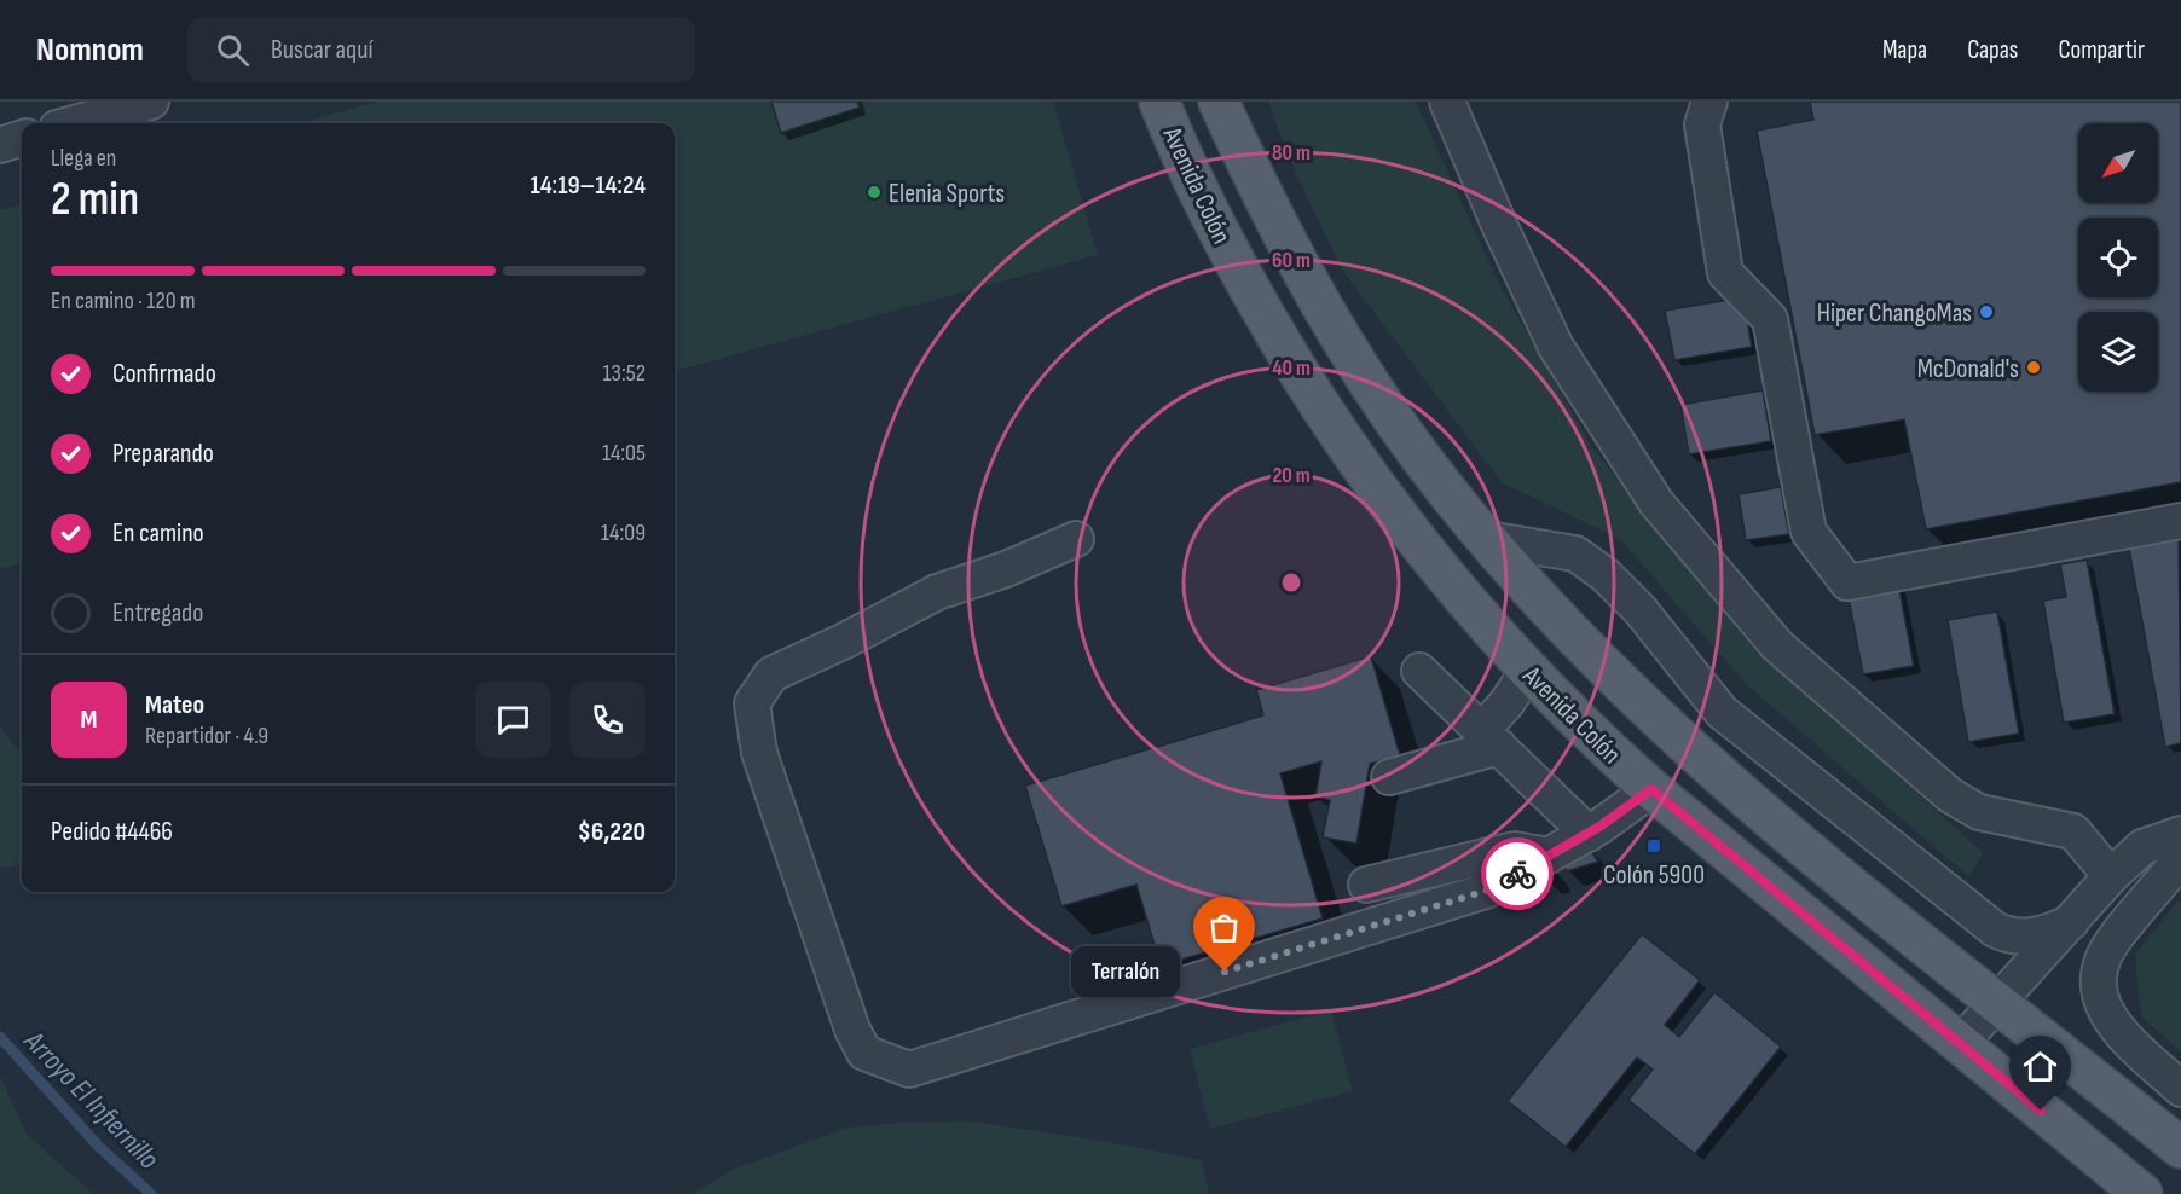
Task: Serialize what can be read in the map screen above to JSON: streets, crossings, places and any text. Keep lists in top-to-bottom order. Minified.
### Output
{"streets":{"main road":["Avenida Colón"]},"water":["Arroyo El Infiernillo"],"places":{"other":["Elenia Sports","Hiper ChangoMas","McDonald's","Terralón"],"transit":["Colón 5900"]},"north":"bottom left","page":{"header":"Nomnom","search":"Buscar aquí","nav":["Mapa","Capas","Compartir"],"heading":["2 min","Llega en","14:19–14:24"],"panel":["Mateo","Repartidor · 4.9","Pedido #4466","$6,220"],"bar":"En camino · 120 m","list":[["Confirmado","13:52"],["Preparando","14:05"],["En camino","14:09"],"Entregado"],"round":"M","bubble":"Terralón"},"rings":["80 m","60 m","40 m","20 m"]}
